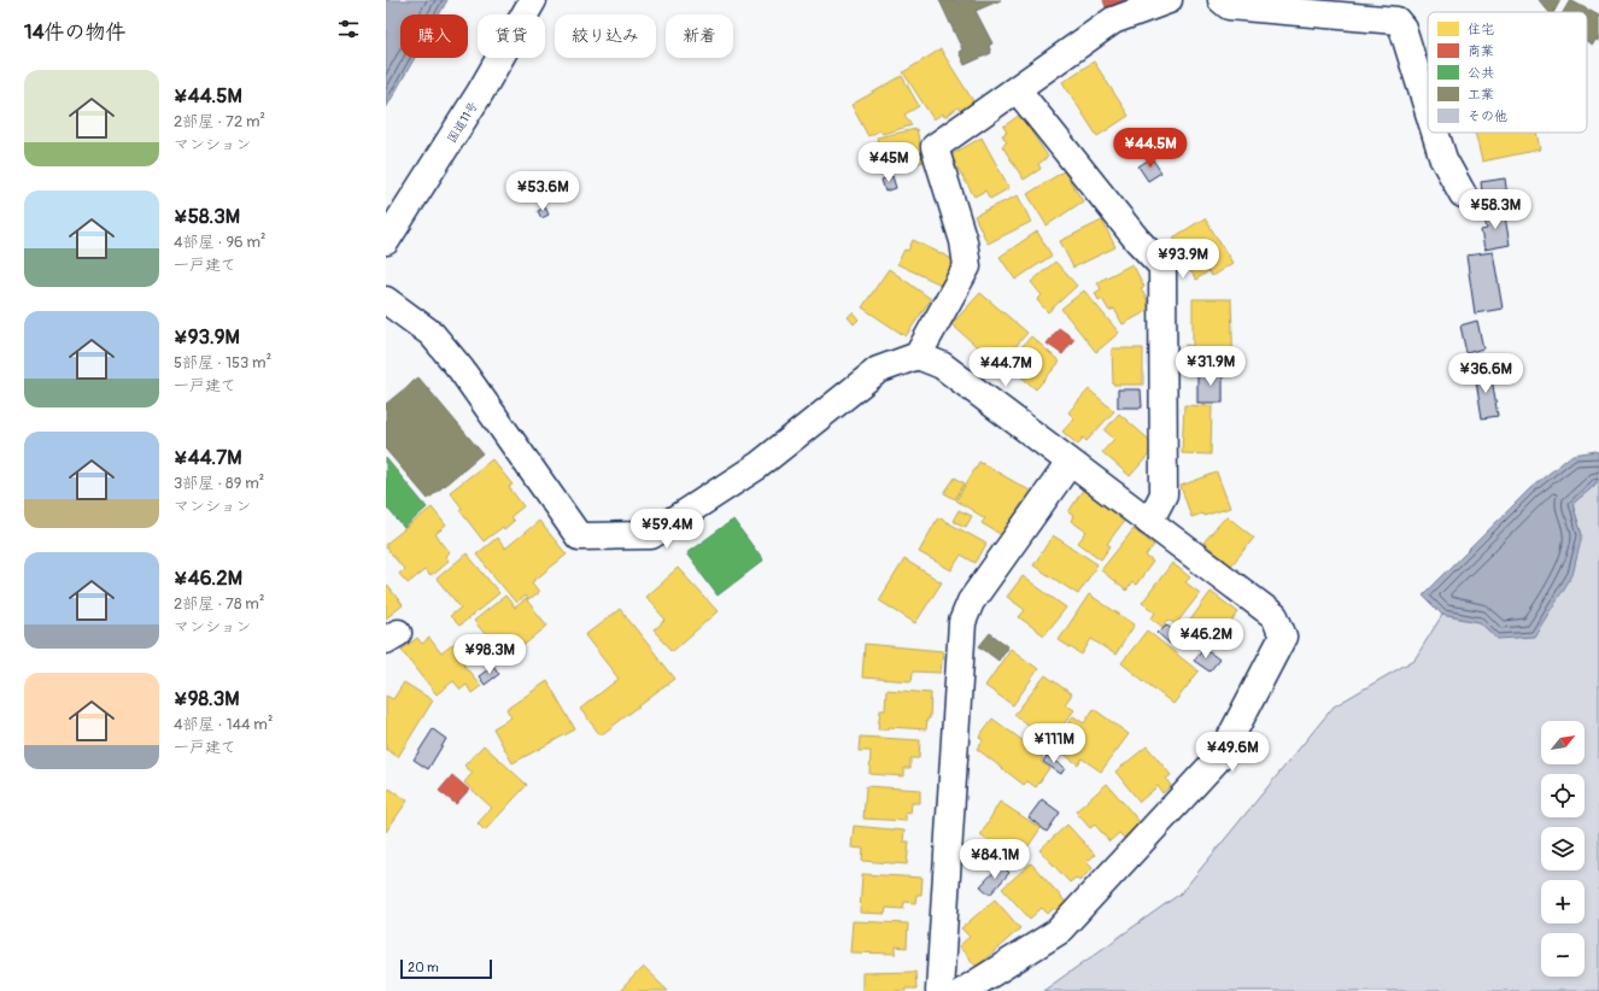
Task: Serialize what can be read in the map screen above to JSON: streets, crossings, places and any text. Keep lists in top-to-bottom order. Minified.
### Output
{"streets":{"main road":["国道11号"]},"legend":["住宅","商業","公共","工業","その他"],"scale_bar":"20 m","north":"top right","page":{"heading":"14件の物件","chip":["購入","賃貸","絞り込み","新着"],"list":[{"name":"¥44.5M","note":"2部屋 · 72 m² · マンション"},{"name":"¥58.3M","note":"4部屋 · 96 m² · 一戸建て"},{"name":"¥93.9M","note":"5部屋 · 153 m² · 一戸建て"},{"name":"¥44.7M","note":"3部屋 · 89 m² · マンション"},{"name":"¥46.2M","note":"2部屋 · 78 m² · マンション"},{"name":"¥98.3M","note":"4部屋 · 144 m² · 一戸建て"}],"price":["¥44.5M","¥45M","¥53.6M","¥58.3M","¥93.9M","¥31.9M","¥44.7M","¥36.6M","¥59.4M","¥46.2M","¥98.3M","¥111M","¥49.6M","¥84.1M"],"map_buttons":["+","−"],"scale":"20 m"}}
